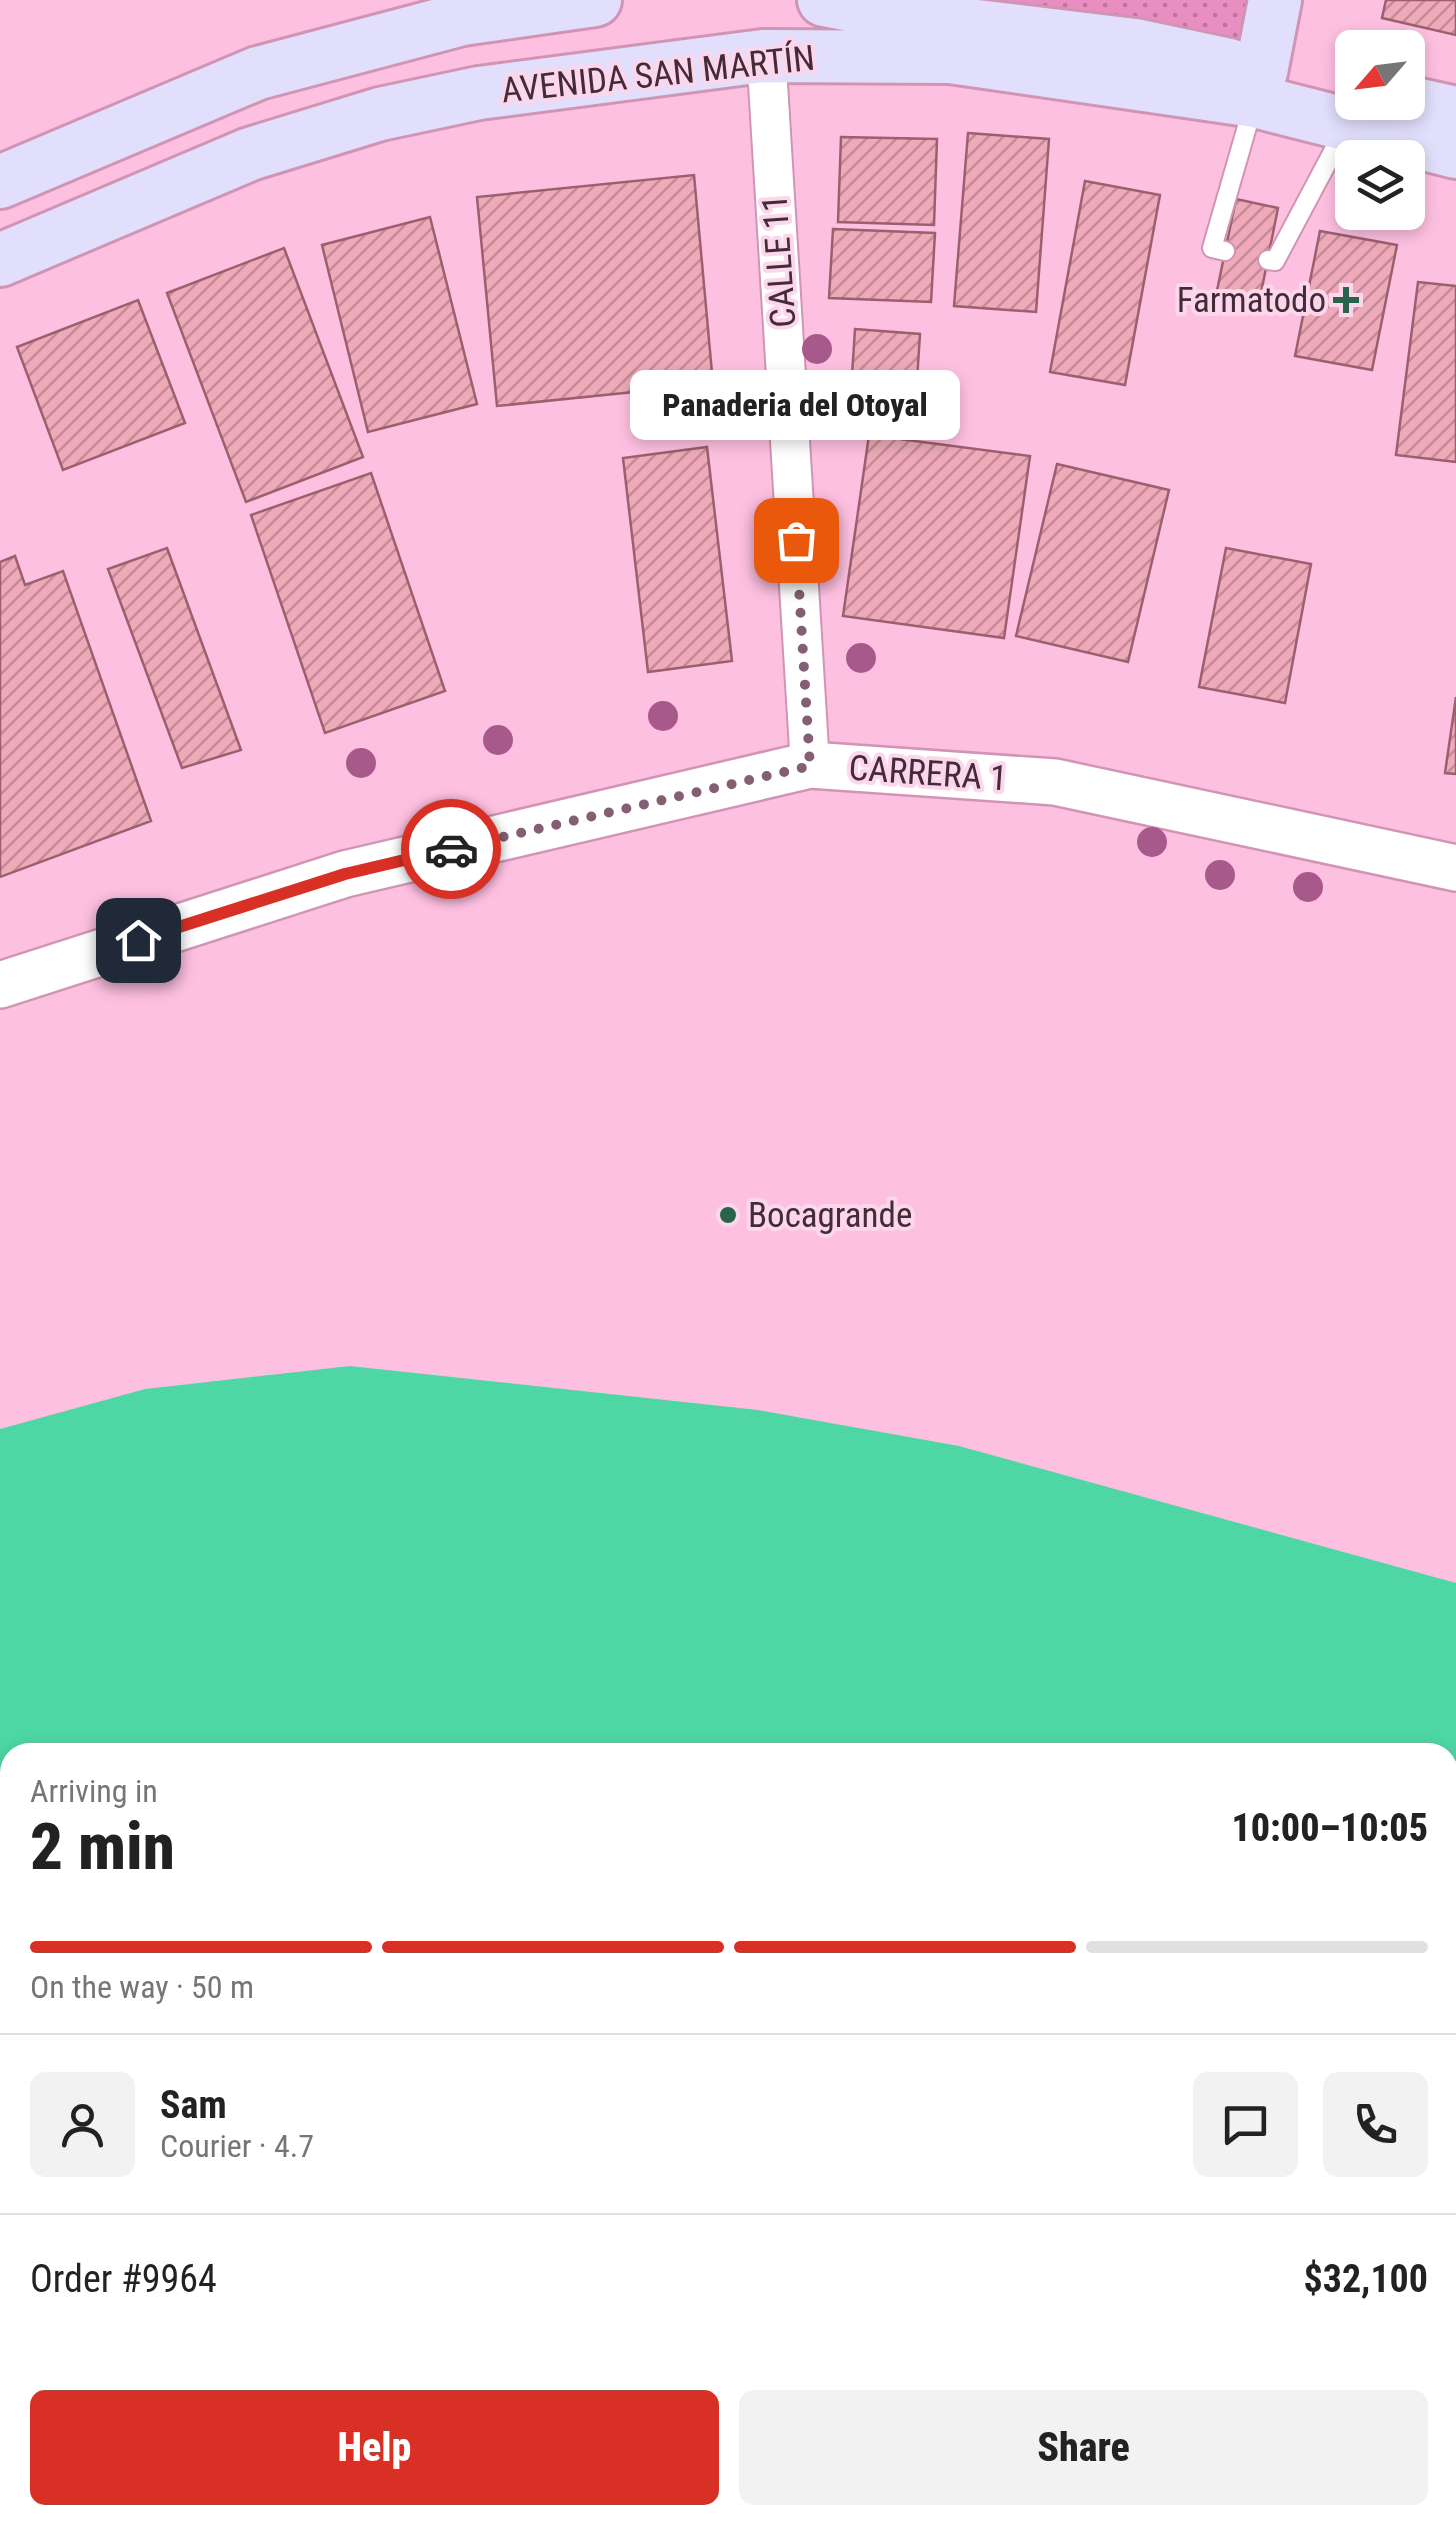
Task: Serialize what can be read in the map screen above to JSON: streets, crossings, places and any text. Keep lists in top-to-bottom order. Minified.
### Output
{"streets":{"main road":["AVENIDA SAN MARTÍN"],"street":["CALLE 11","CARRERA 1"]},"crossings":[["AVENIDA SAN MARTÍN","CALLE 11"],["CALLE 11","CARRERA 1"]],"places":{"health":["Farmatodo"],"other":["Panaderia del Otoyal","Bocagrande"]},"north":"bottom left","page":{"bubble":"Panaderia del Otoyal","heading":["2 min","Arriving in","10:00–10:05"],"panel":["Sam","Courier · 4.7","Order #9964","$32,100"],"bar":"On the way · 50 m","buttons":["Help","Share"]}}
